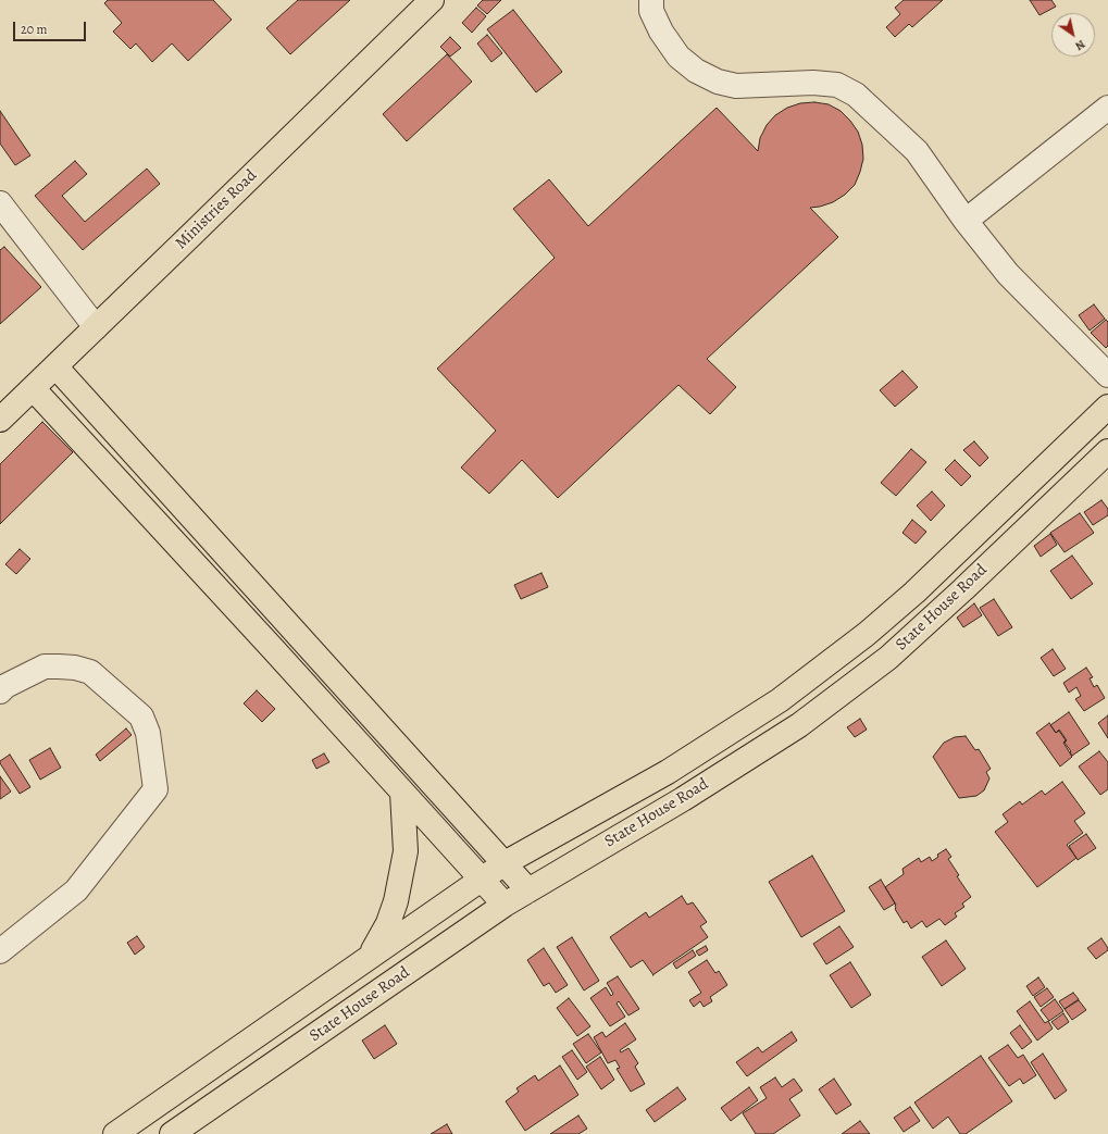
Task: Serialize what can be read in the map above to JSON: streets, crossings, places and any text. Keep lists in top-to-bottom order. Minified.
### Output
{"streets":{"main road":["Ministries Road","State House Road"]},"scale_bar":"20 m","north":"bottom right"}
